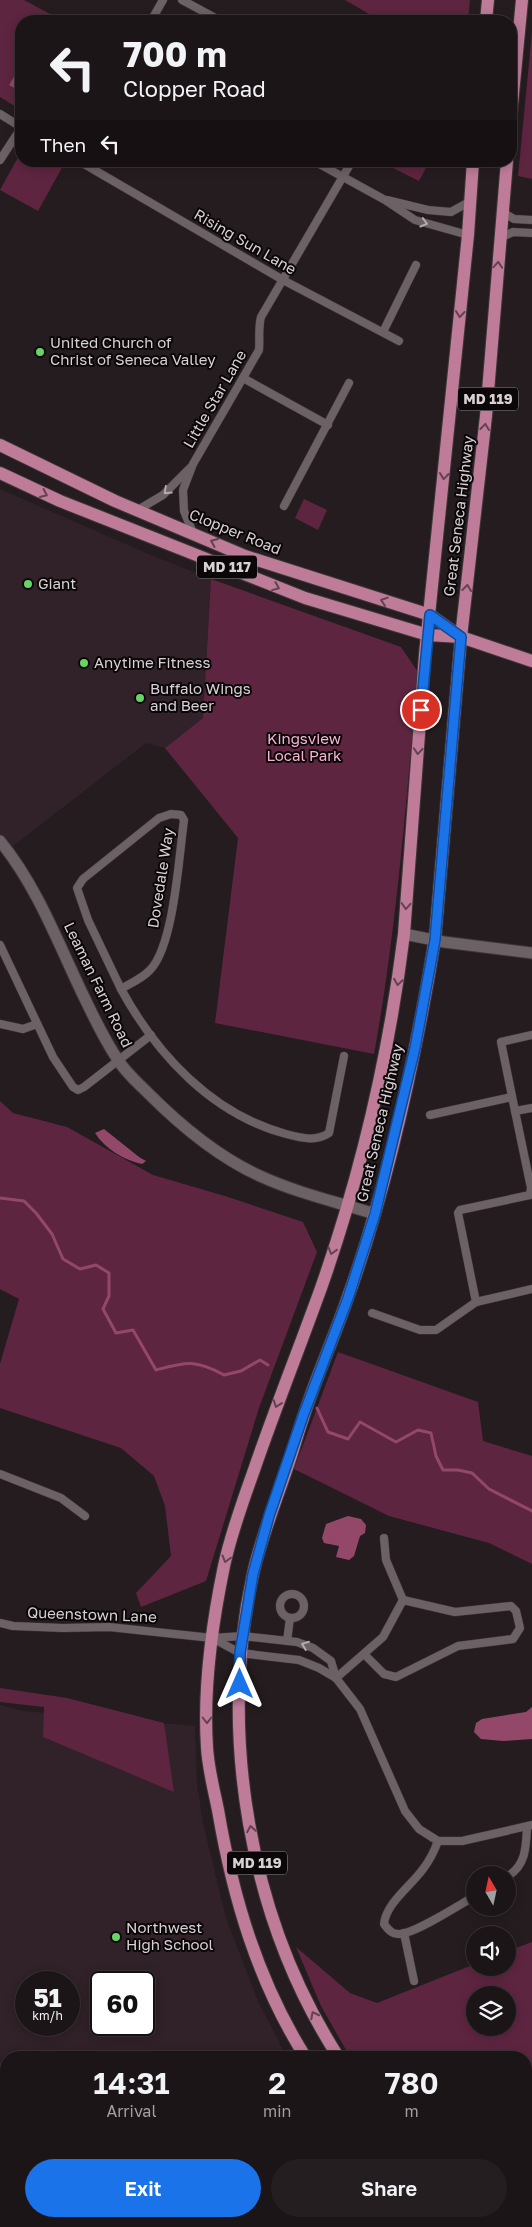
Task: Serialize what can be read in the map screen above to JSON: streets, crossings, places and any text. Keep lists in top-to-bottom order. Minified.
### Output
{"streets":{"main road":["MD 119","Great Seneca Highway","Clopper Road","MD 117"],"street":["Rising Sun Lane","Little Star Lane","Dovedale Way","Leaman Farm Road","Queenstown Lane"]},"crossings":[["Rising Sun Lane","Little Star Lane"],["Little Star Lane","Clopper Road"],["Great Seneca Highway","Clopper Road"],["Great Seneca Highway","Leaman Farm Road"],["Great Seneca Highway","Queenstown Lane"]],"parks":["Kingsview Local Park"],"places":["United Church of Christ of Seneca Valley","Giant","Anytime Fitness","Buffalo Wings and Beer","Northwest High School"],"north":"top","page":{"turn":["700 m","Clopper Road"],"then":"Then","speed":"51 km/h","limit":"60","eta":["14:31","Arrival","2","min","780","m"],"buttons":["Exit","Share"]}}
